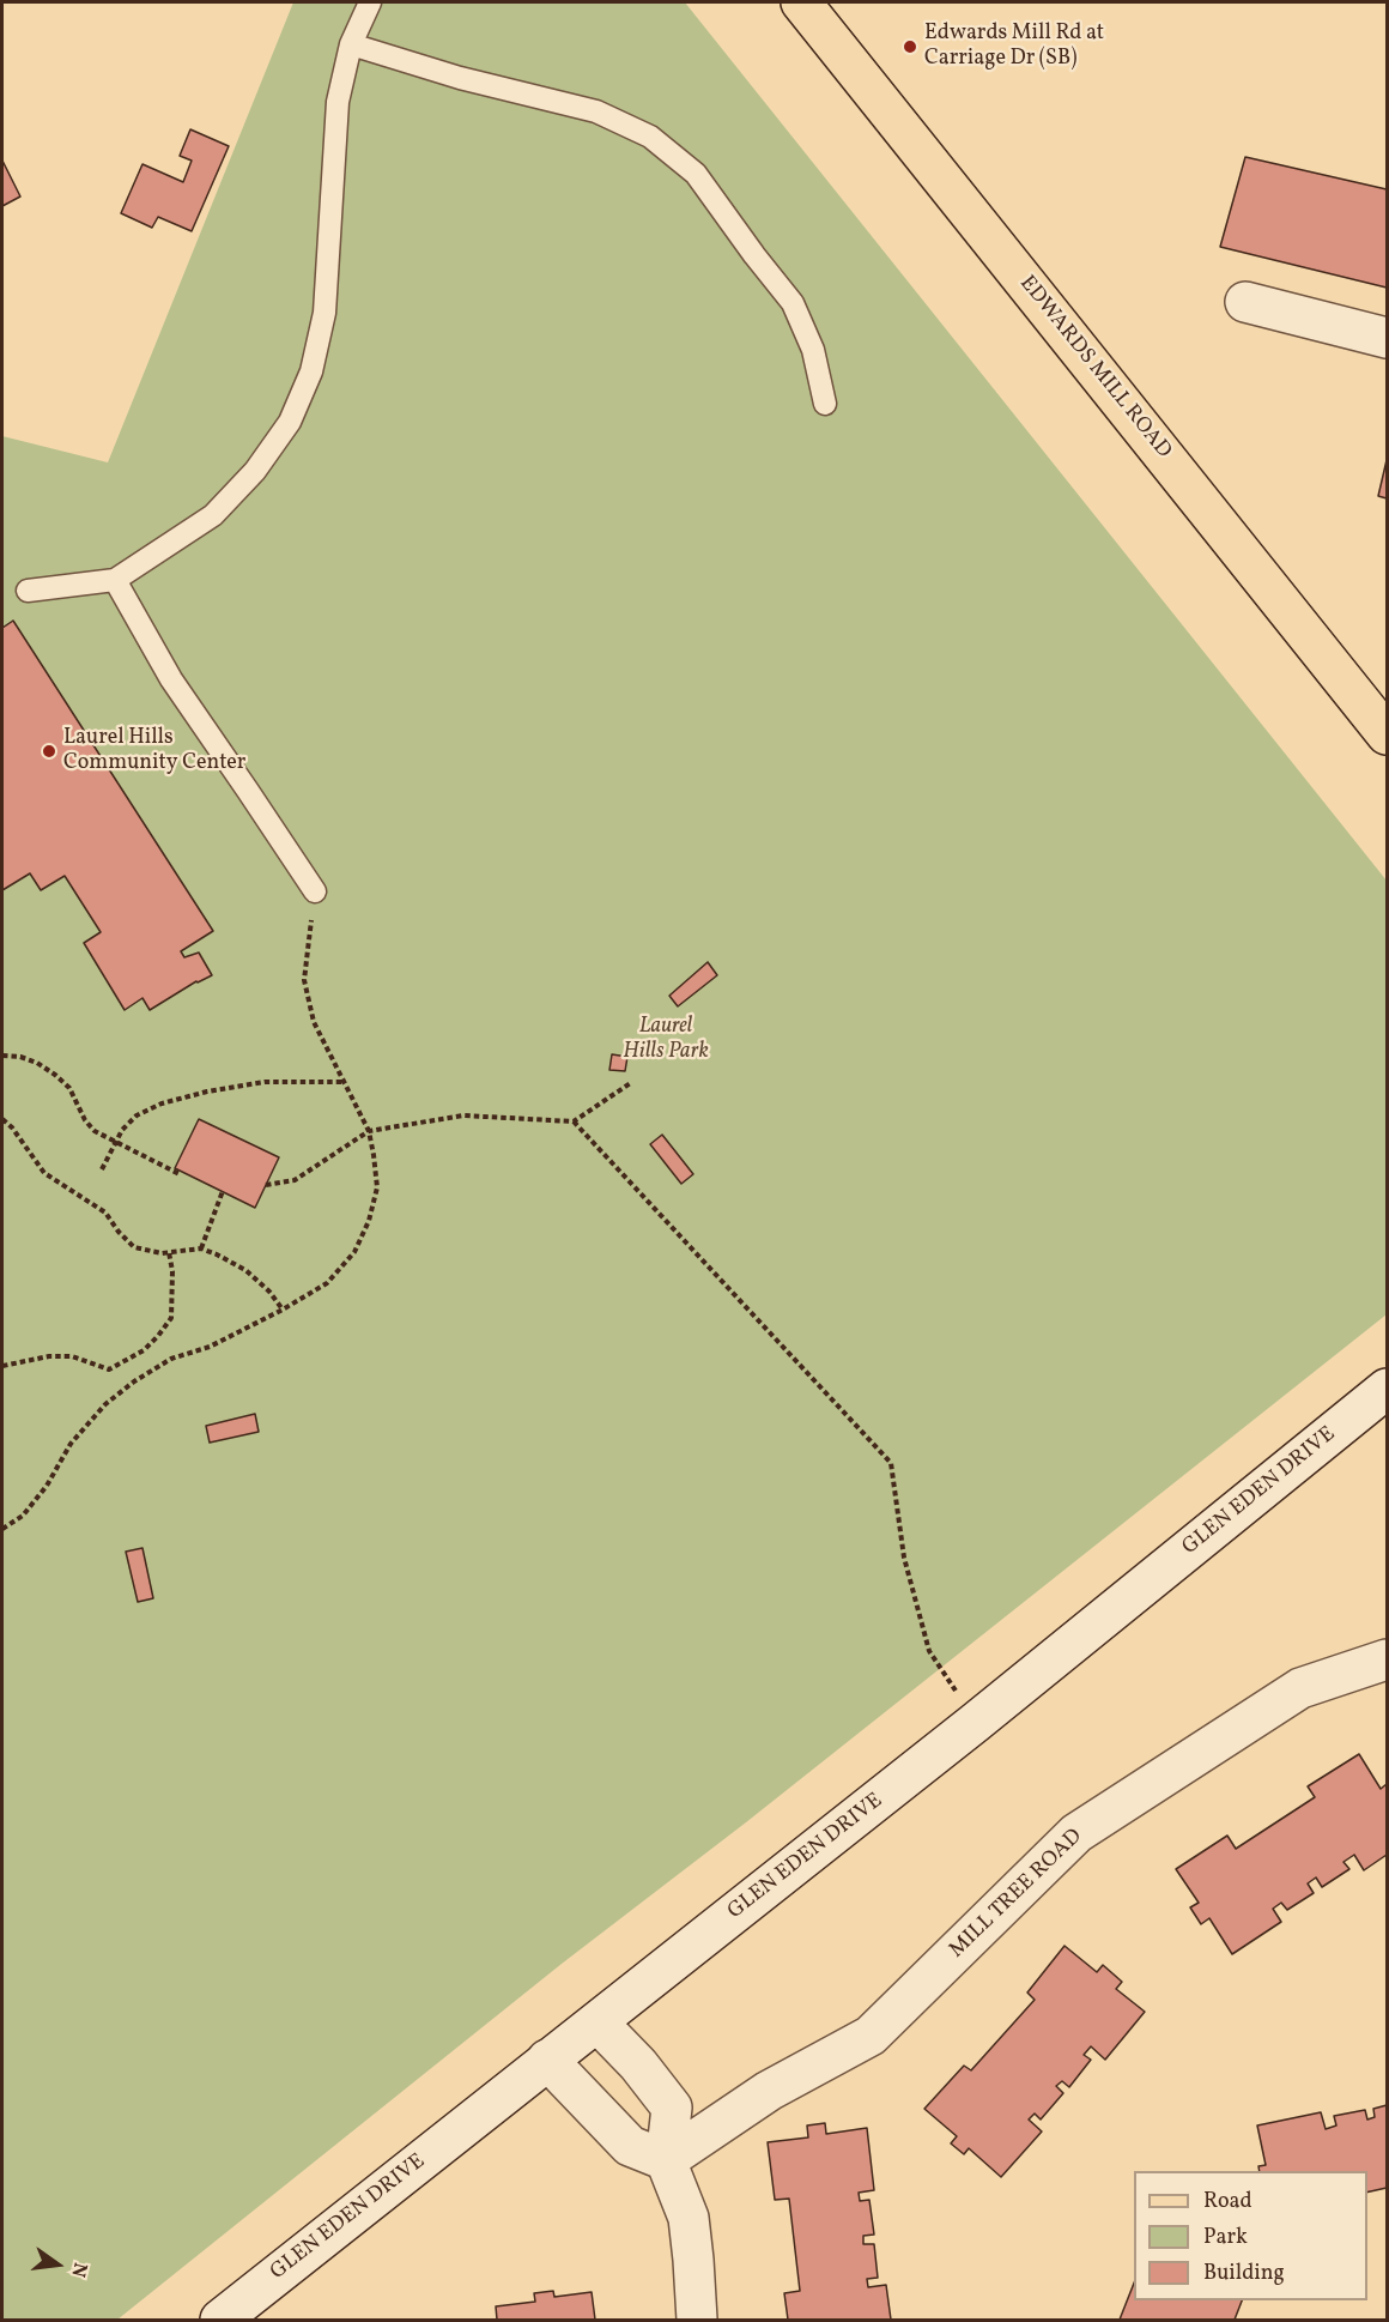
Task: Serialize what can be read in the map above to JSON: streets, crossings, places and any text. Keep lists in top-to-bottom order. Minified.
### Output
{"streets":{"main road":["EDWARDS MILL ROAD"],"street":["GLEN EDEN DRIVE","MILL TREE ROAD"]},"parks":["Laurel Hills Park"],"places":["Edwards Mill Rd at Carriage Dr (SB)","Laurel Hills Community Center"],"legend":["Road","Park","Building"],"north":"right"}
